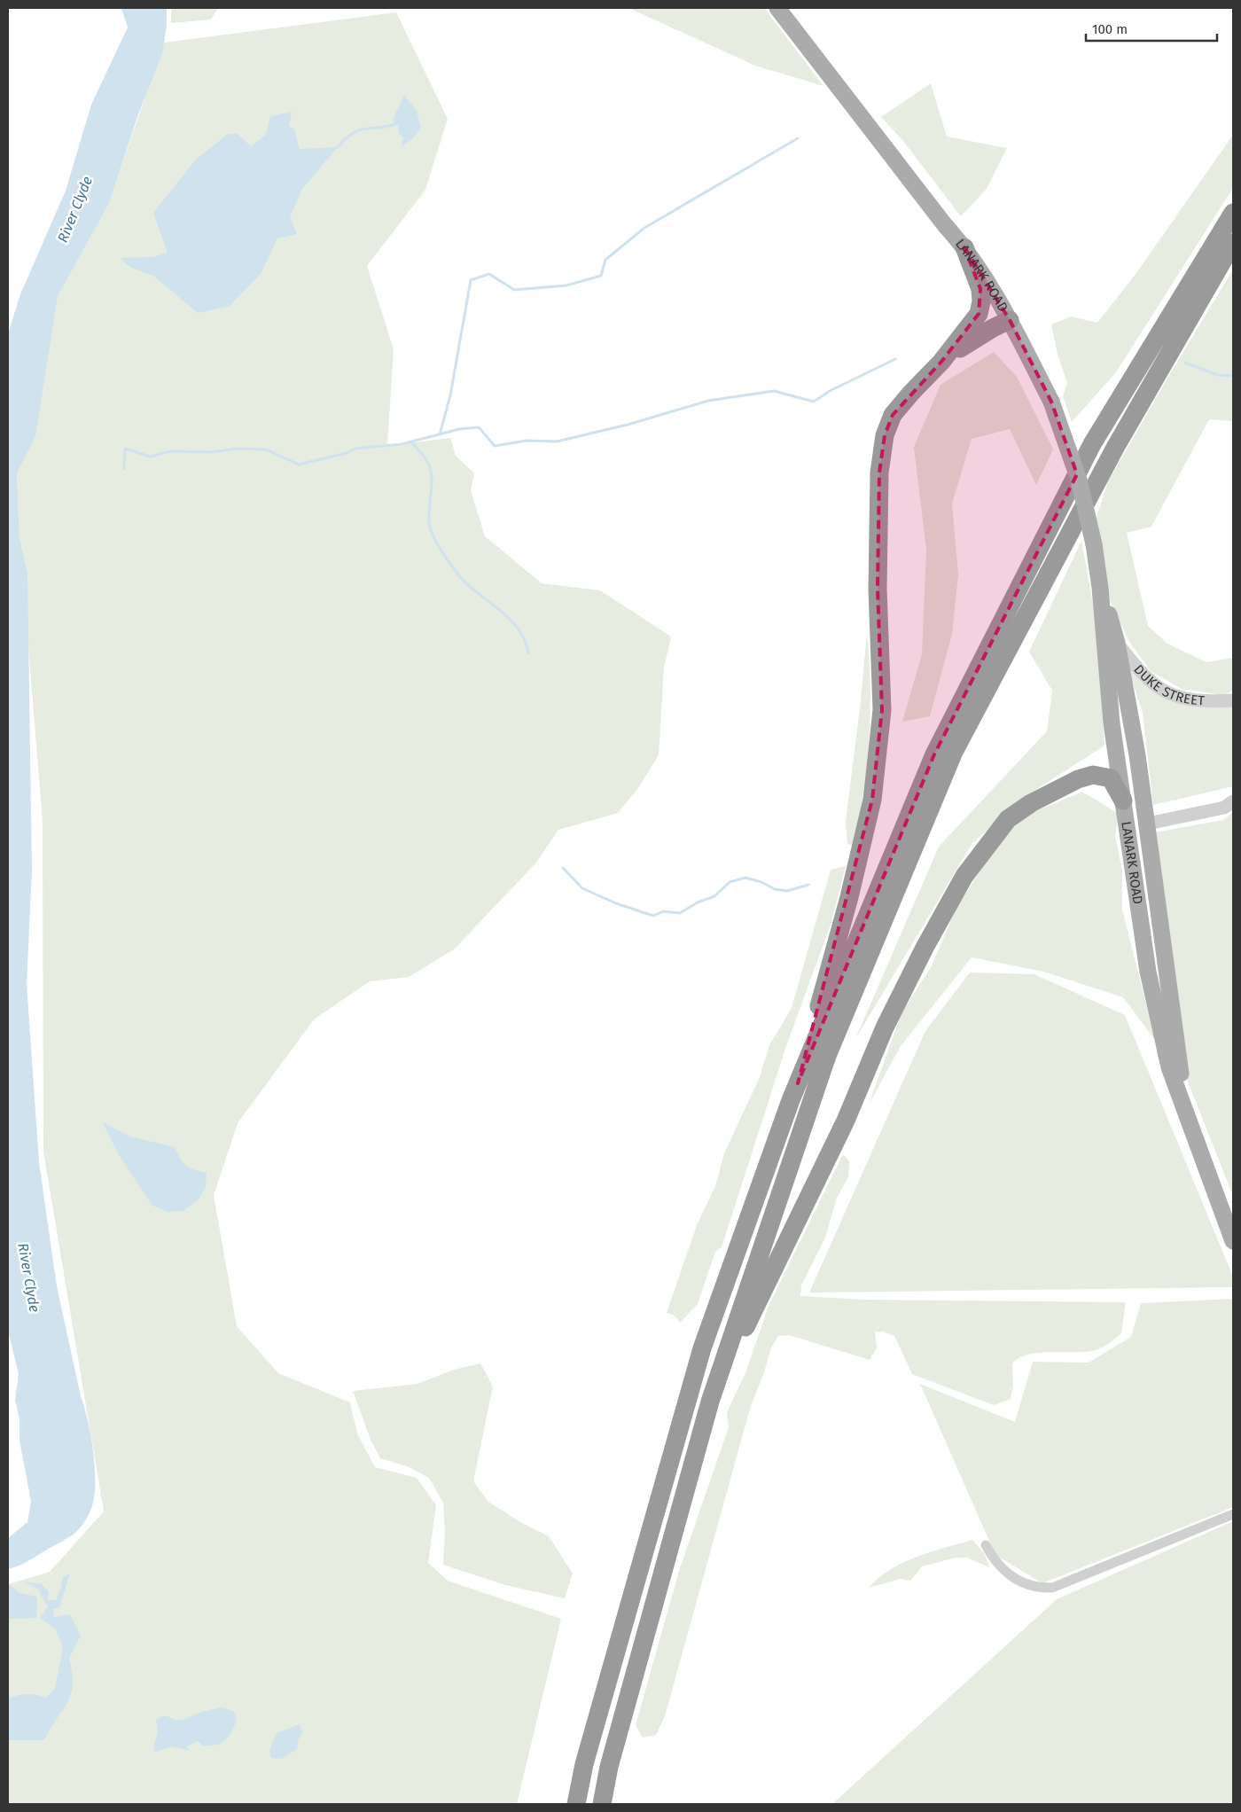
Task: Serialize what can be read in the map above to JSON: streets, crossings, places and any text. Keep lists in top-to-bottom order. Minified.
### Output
{"streets":{"main road":["LANARK ROAD"],"street":["DUKE STREET"]},"crossings":[["LANARK ROAD","DUKE STREET"]],"water":["River Clyde"],"scale_bar":"100 m"}
